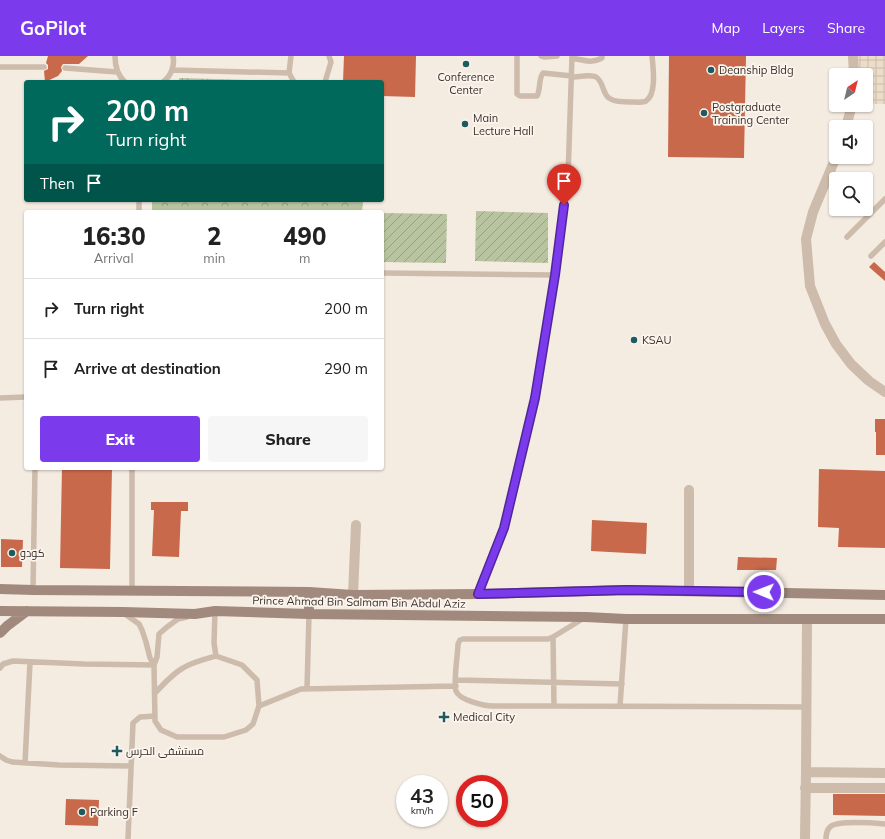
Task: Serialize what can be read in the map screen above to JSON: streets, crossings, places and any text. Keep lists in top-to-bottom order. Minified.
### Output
{"streets":{"main road":["Prince Ahmad Bin Salmam Bin Abdul Aziz"]},"places":{"other":["Conference Center","Deanship Bldg","Postgraduate Training Center","Main Lecture Hall","KSAU","كودو","Parking F"],"health":["Medical City","مستشفى الحرس"]},"north":"top right","page":{"header":"GoPilot","nav":["Map","Layers","Share"],"turn":["200 m","Turn right"],"then":"Then","eta":["16:30","Arrival","2","min","490","m"],"list":[{"name":"Turn right","value":"200 m"},{"name":"Arrive at destination","value":"290 m"}],"buttons":["Exit","Share"],"speed":"43 km/h","limit":"50"}}
